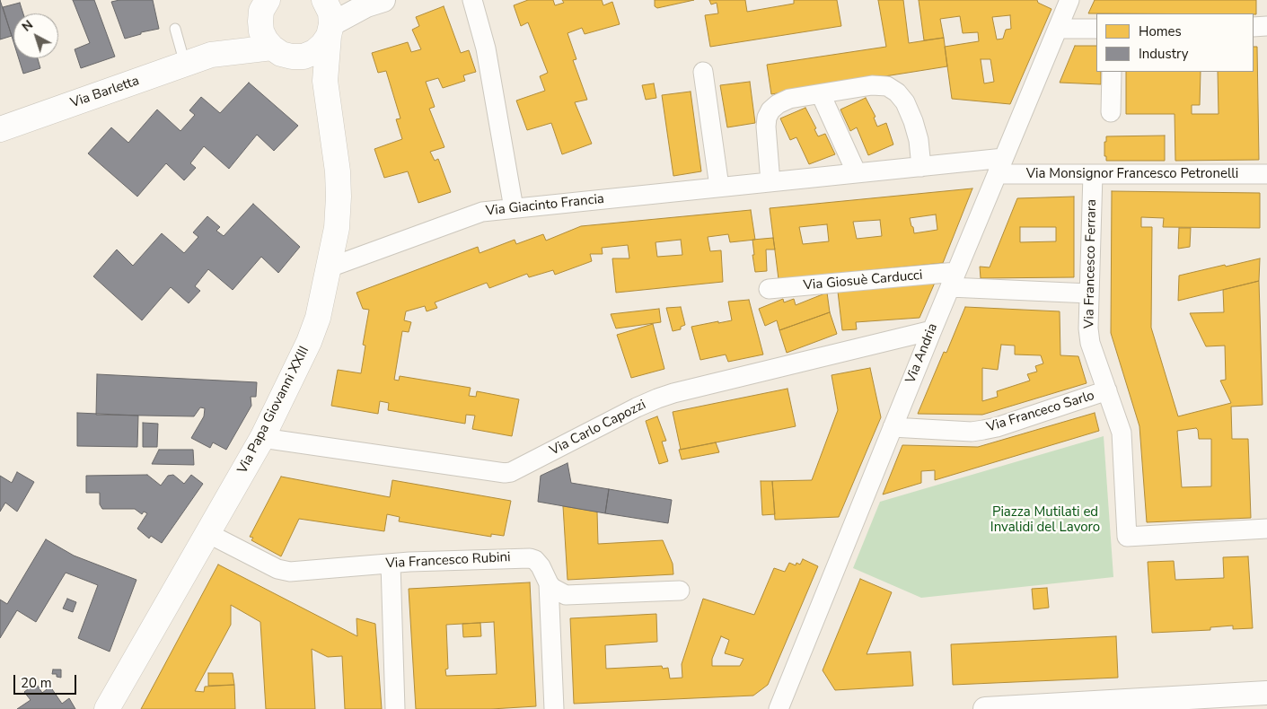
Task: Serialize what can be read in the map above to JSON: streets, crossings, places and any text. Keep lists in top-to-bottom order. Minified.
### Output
{"streets":{"main road":["Via Barletta","Via Papa Giovanni XXIII"],"street":["Via Monsignor Francesco Petronelli","Via Giacinto Francia","Via Francesco Ferrara","Via Giosuè Carducci","Via Andria","Via Franceco Sarlo","Via Carlo Capozzi","Via Francesco Rubini"]},"crossings":[["Via Monsignor Francesco Petronelli","Via Giacinto Francia"],["Via Monsignor Francesco Petronelli","Via Francesco Ferrara"],["Via Monsignor Francesco Petronelli","Via Andria"],["Via Giacinto Francia","Via Andria"],["Via Giacinto Francia","Via Papa Giovanni XXIII"],["Via Francesco Ferrara","Via Giosuè Carducci"],["Via Francesco Ferrara","Via Franceco Sarlo"],["Via Giosuè Carducci","Via Andria"],["Via Andria","Via Franceco Sarlo"],["Via Andria","Via Carlo Capozzi"],["Via Papa Giovanni XXIII","Via Carlo Capozzi"],["Via Papa Giovanni XXIII","Via Francesco Rubini"]],"parks":["Piazza Mutilati ed Invalidi del Lavoro"],"legend":["Homes","Industry"],"scale_bar":"20 m","north":"top left"}
